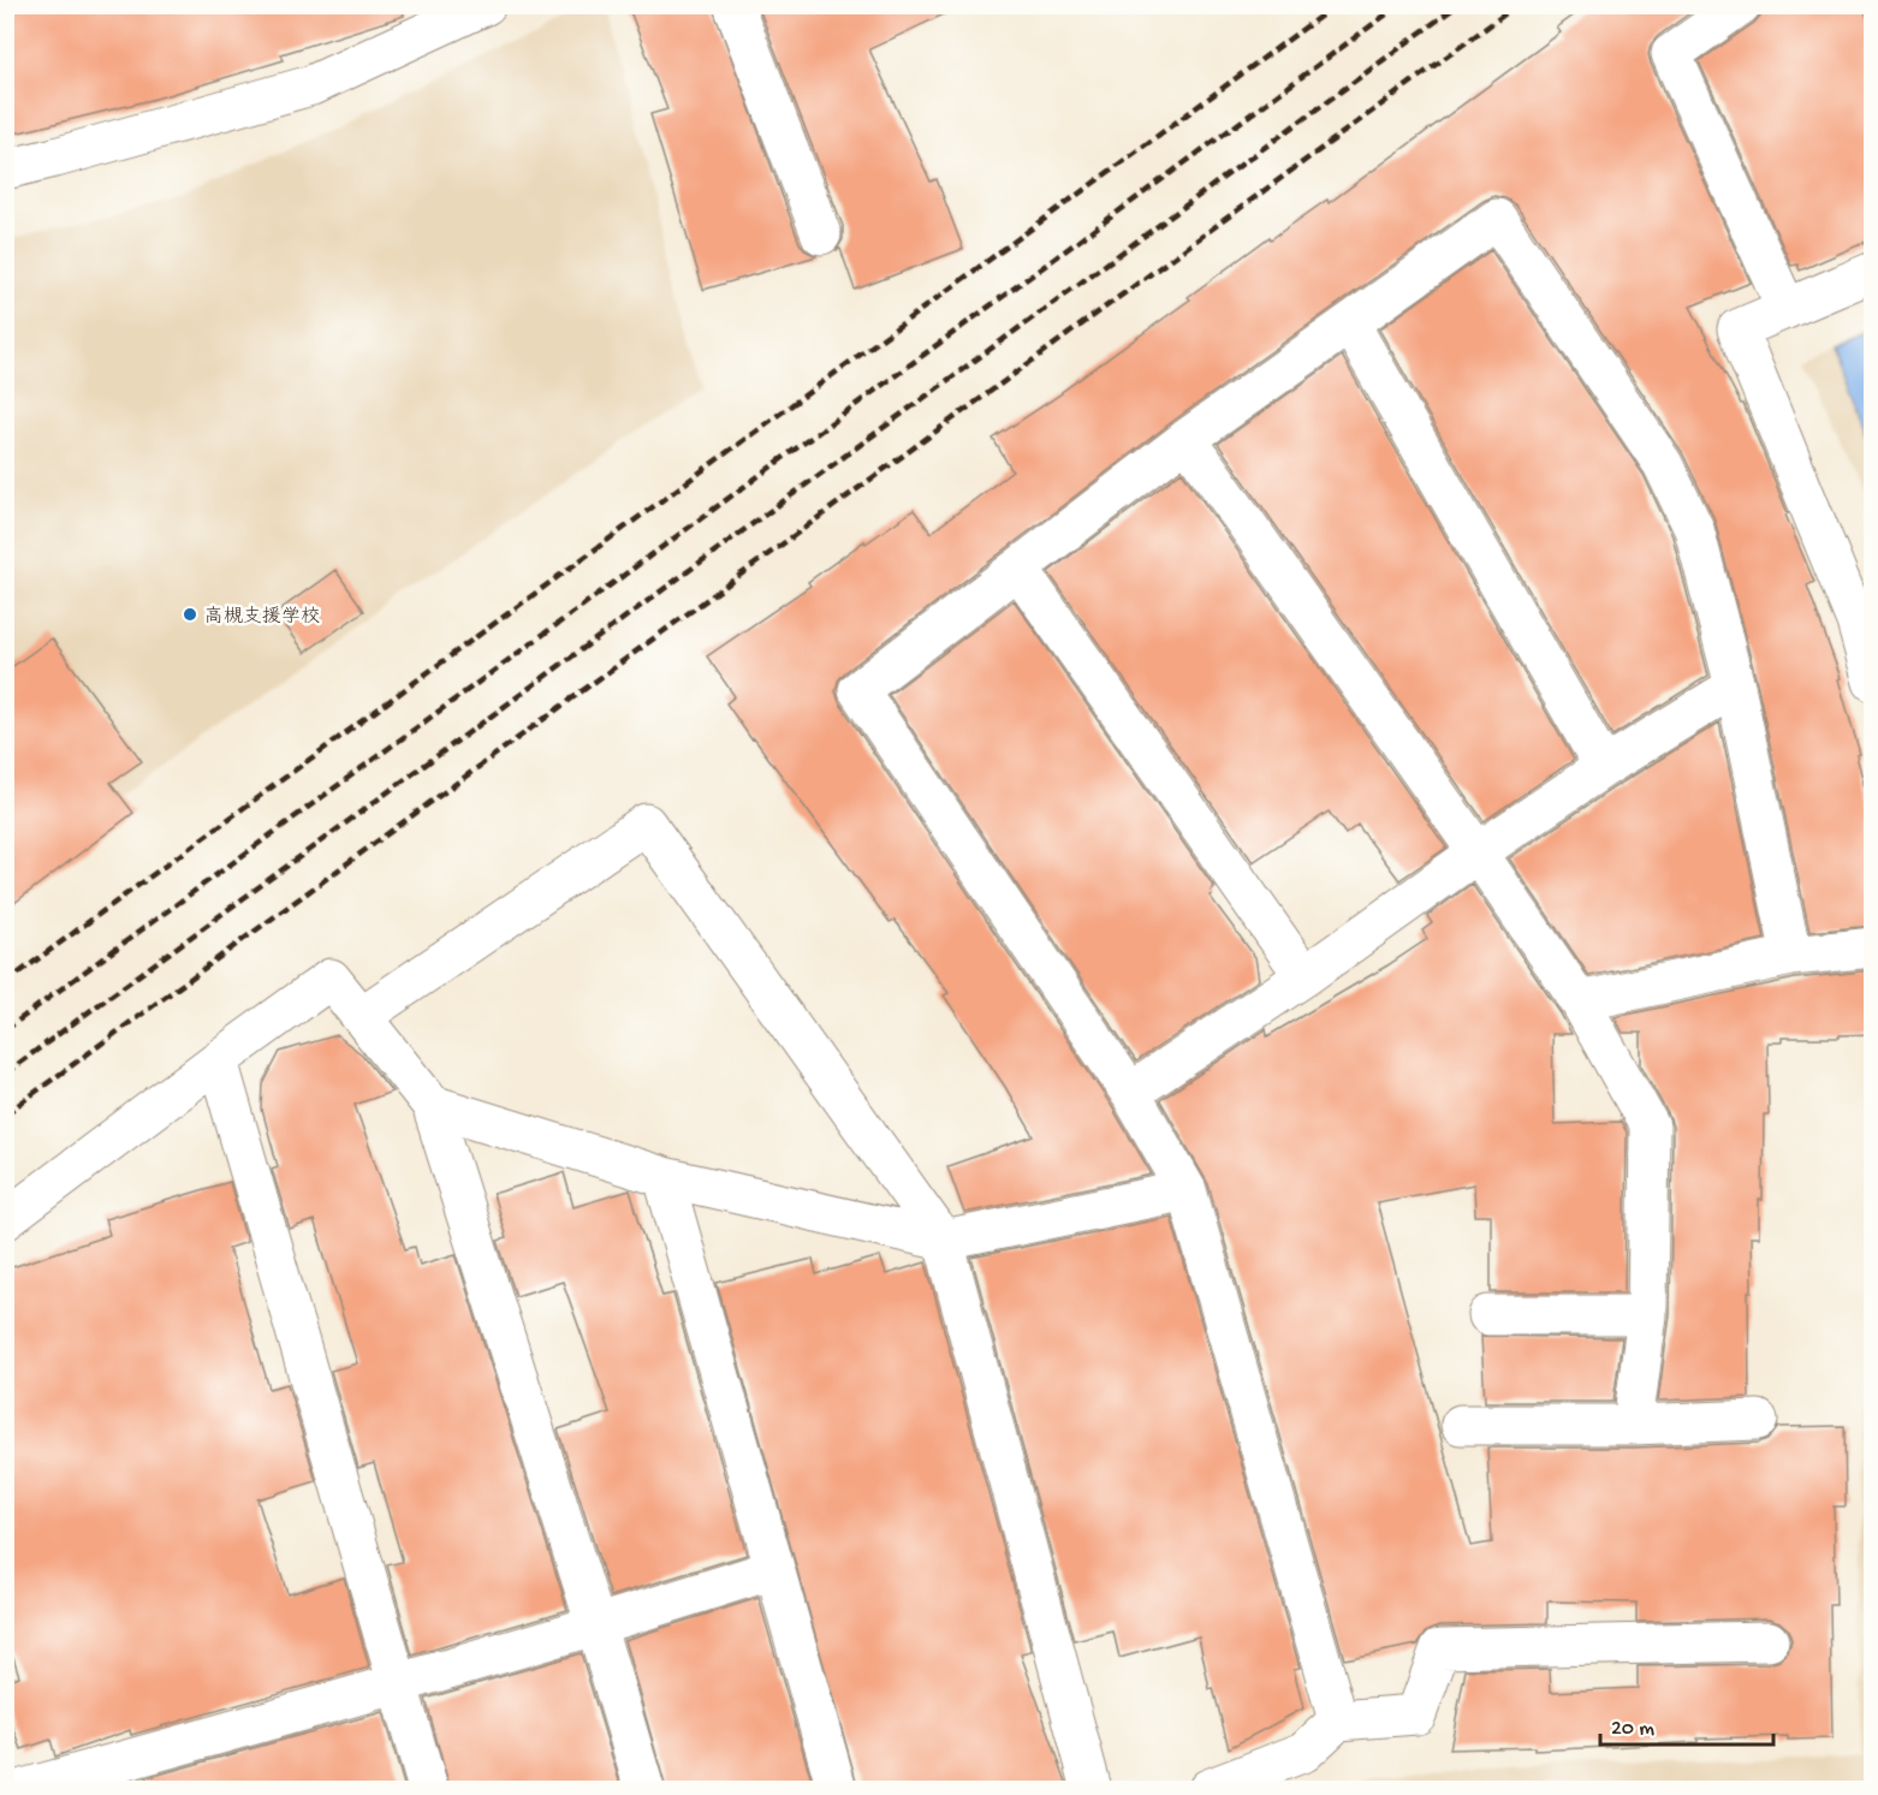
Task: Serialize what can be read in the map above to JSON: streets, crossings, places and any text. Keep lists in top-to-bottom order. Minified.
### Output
{"places":["高槻支援学校"],"scale_bar":"20 m"}
